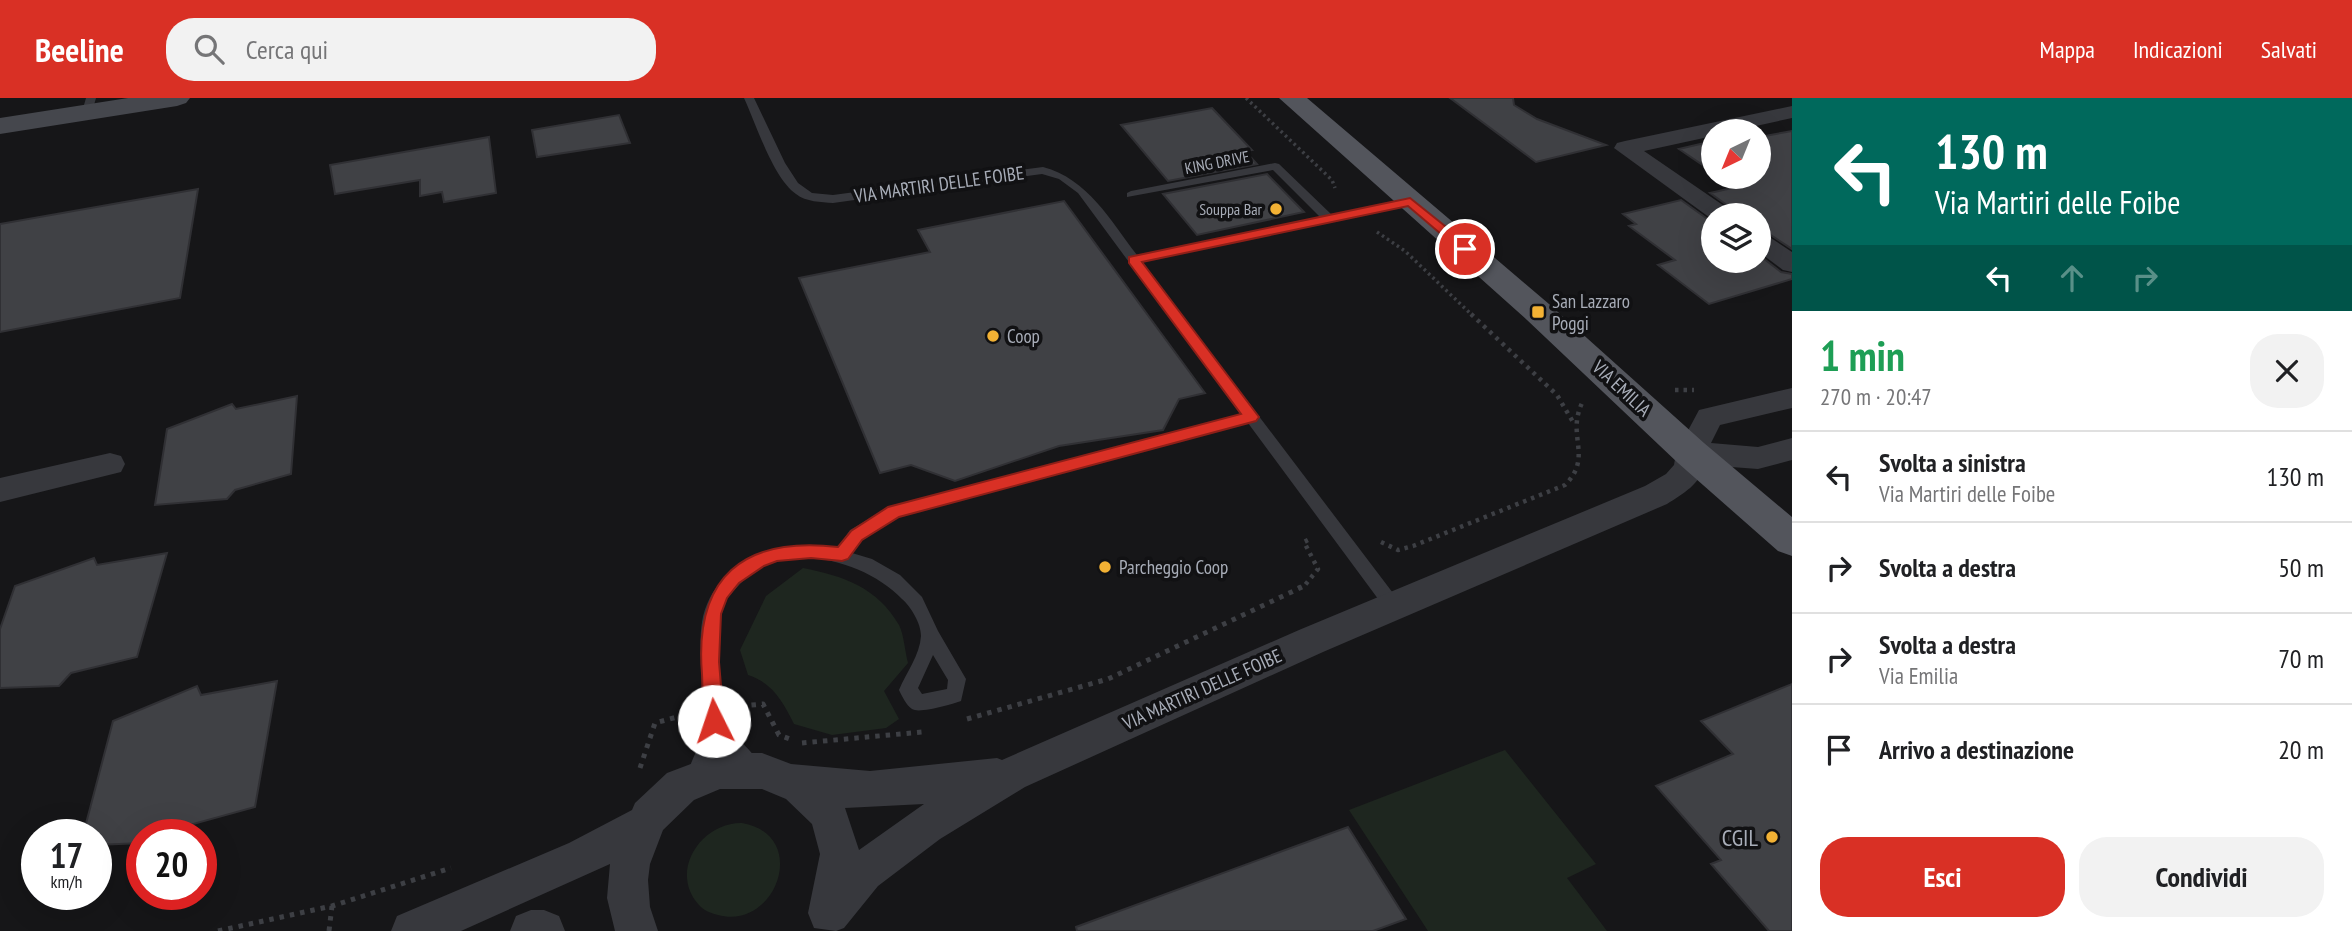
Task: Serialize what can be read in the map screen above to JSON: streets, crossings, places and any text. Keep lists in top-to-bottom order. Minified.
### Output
{"streets":{"main road":["VIA EMILIA"],"street":["VIA MARTIRI DELLE FOIBE"],"lane":["KING DRIVE"]},"crossings":[["VIA MARTIRI DELLE FOIBE","VIA EMILIA"]],"places":{"other":["Souppa Bar","Coop","Parcheggio Coop","CGIL"],"transit":["San Lazzaro Poggi"]},"north":"bottom left","page":{"header":"Beeline","search":"Cerca qui","nav":["Mappa","Indicazioni","Salvati"],"turn":["130 m","Via Martiri delle Foibe"],"heading":["1 min","270 m · 20:47"],"list":[{"name":"Svolta a sinistra","note":"Via Martiri delle Foibe","value":"130 m"},{"name":"Svolta a destra","value":"50 m"},{"name":"Svolta a destra","note":"Via Emilia","value":"70 m"},{"name":"Arrivo a destinazione","value":"20 m"}],"speed":"17 km/h","limit":"20","buttons":["Esci","Condividi"]}}
